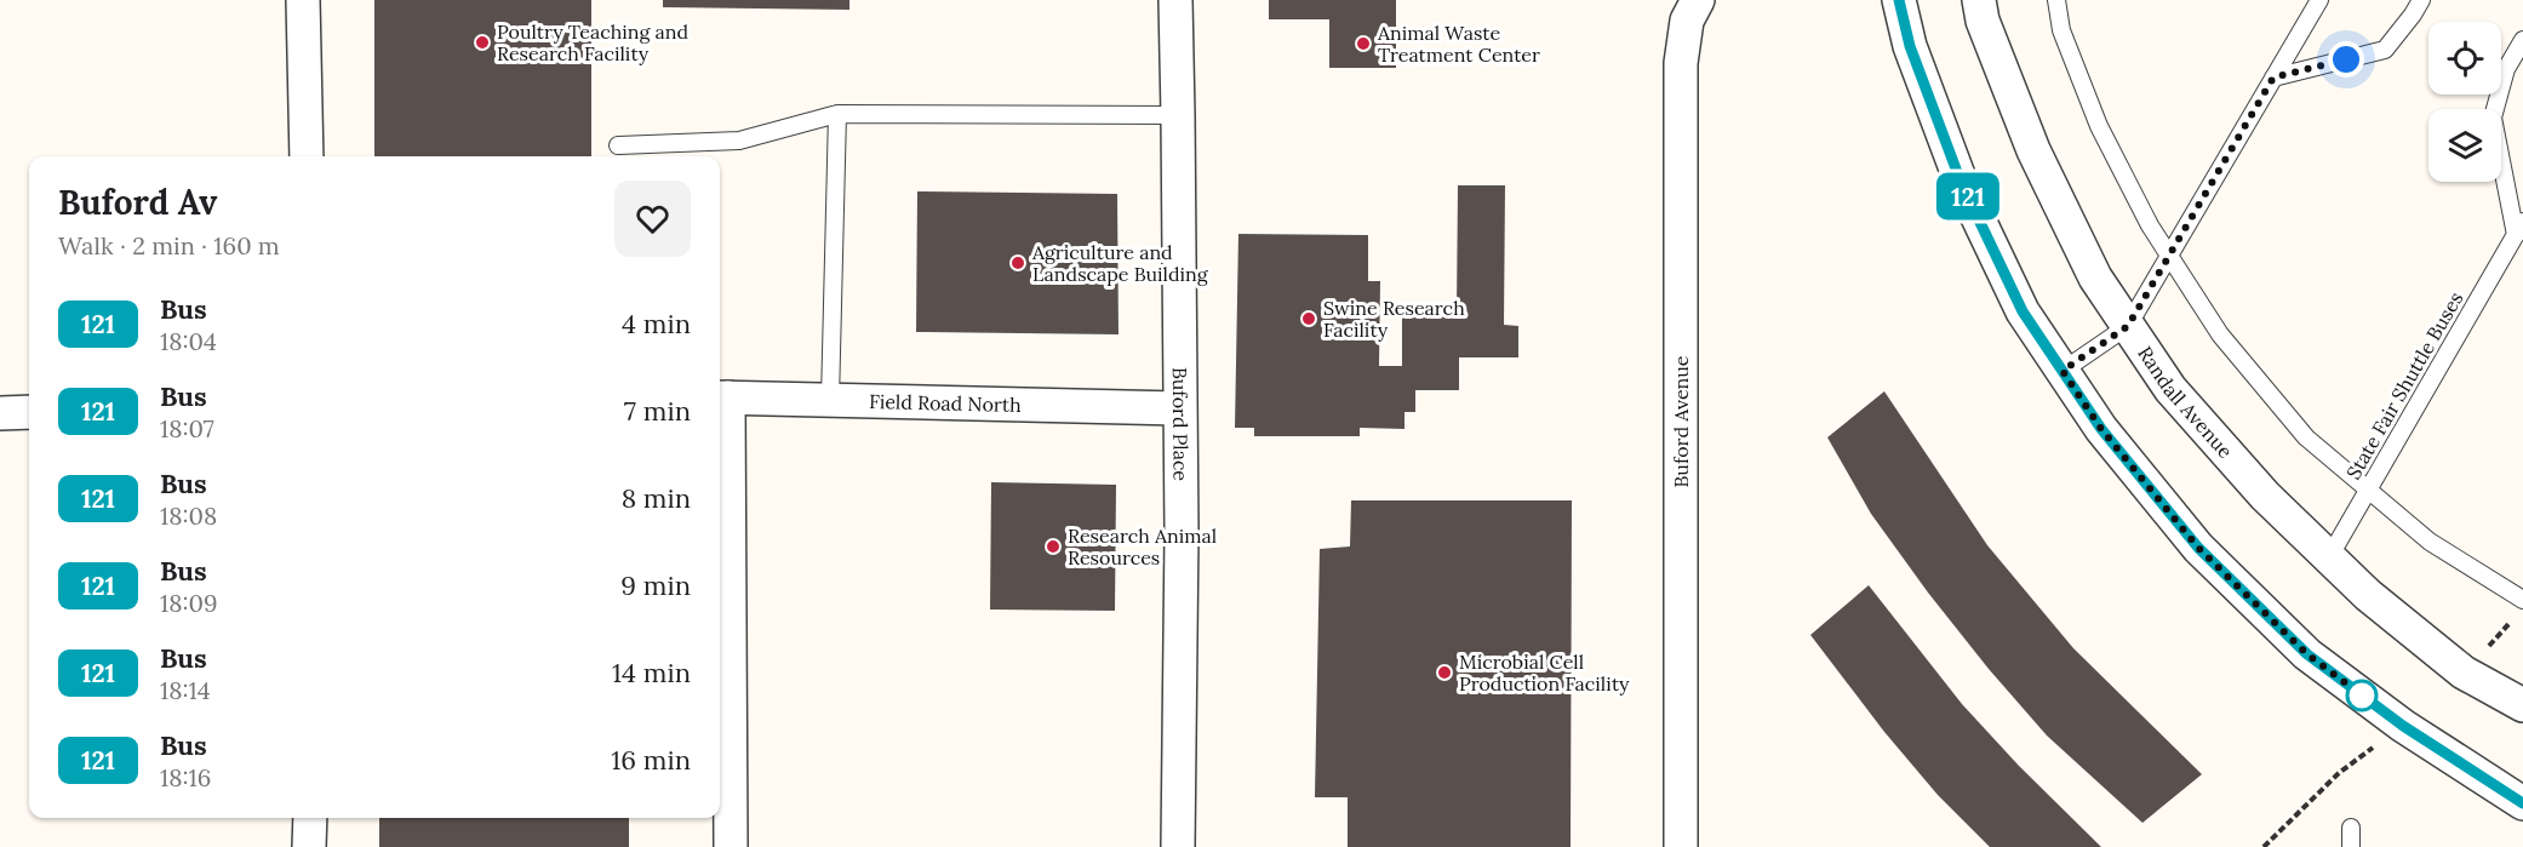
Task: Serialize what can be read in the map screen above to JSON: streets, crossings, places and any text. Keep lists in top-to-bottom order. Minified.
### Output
{"streets":{"street":["Field Road North","Randall Avenue","Buford Avenue","Buford Place"],"lane":["State Fair Shuttle Buses"]},"crossings":[["State Fair Shuttle Buses","Randall Avenue"],["Field Road North","Buford Place"]],"places":["Poultry Teaching and Research Facility","Animal Waste Treatment Center","Agriculture and Landscape Building","Swine Research Facility","Research Animal Resources","Microbial Cell Production Facility"],"lines":["bus line 121"],"page":{"on_map":"121","heading":["Buford Av","Walk · 2 min · 160 m"],"list":[{"mark":"121","name":"Bus","note":"18:04","value":"4 min"},{"mark":"121","name":"Bus","note":"18:07","value":"7 min"},{"mark":"121","name":"Bus","note":"18:08","value":"8 min"},{"mark":"121","name":"Bus","note":"18:09","value":"9 min"},{"mark":"121","name":"Bus","note":"18:14","value":"14 min"},{"mark":"121","name":"Bus","note":"18:16","value":"16 min"}]}}
